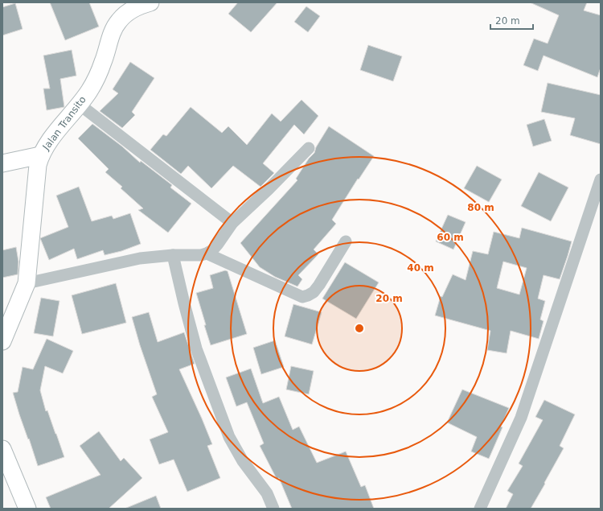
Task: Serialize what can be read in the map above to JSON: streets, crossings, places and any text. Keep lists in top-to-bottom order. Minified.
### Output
{"streets":{"street":["Jalan Transito"]},"scale_bar":"20 m","rings":["80 m","60 m","40 m","20 m"]}
